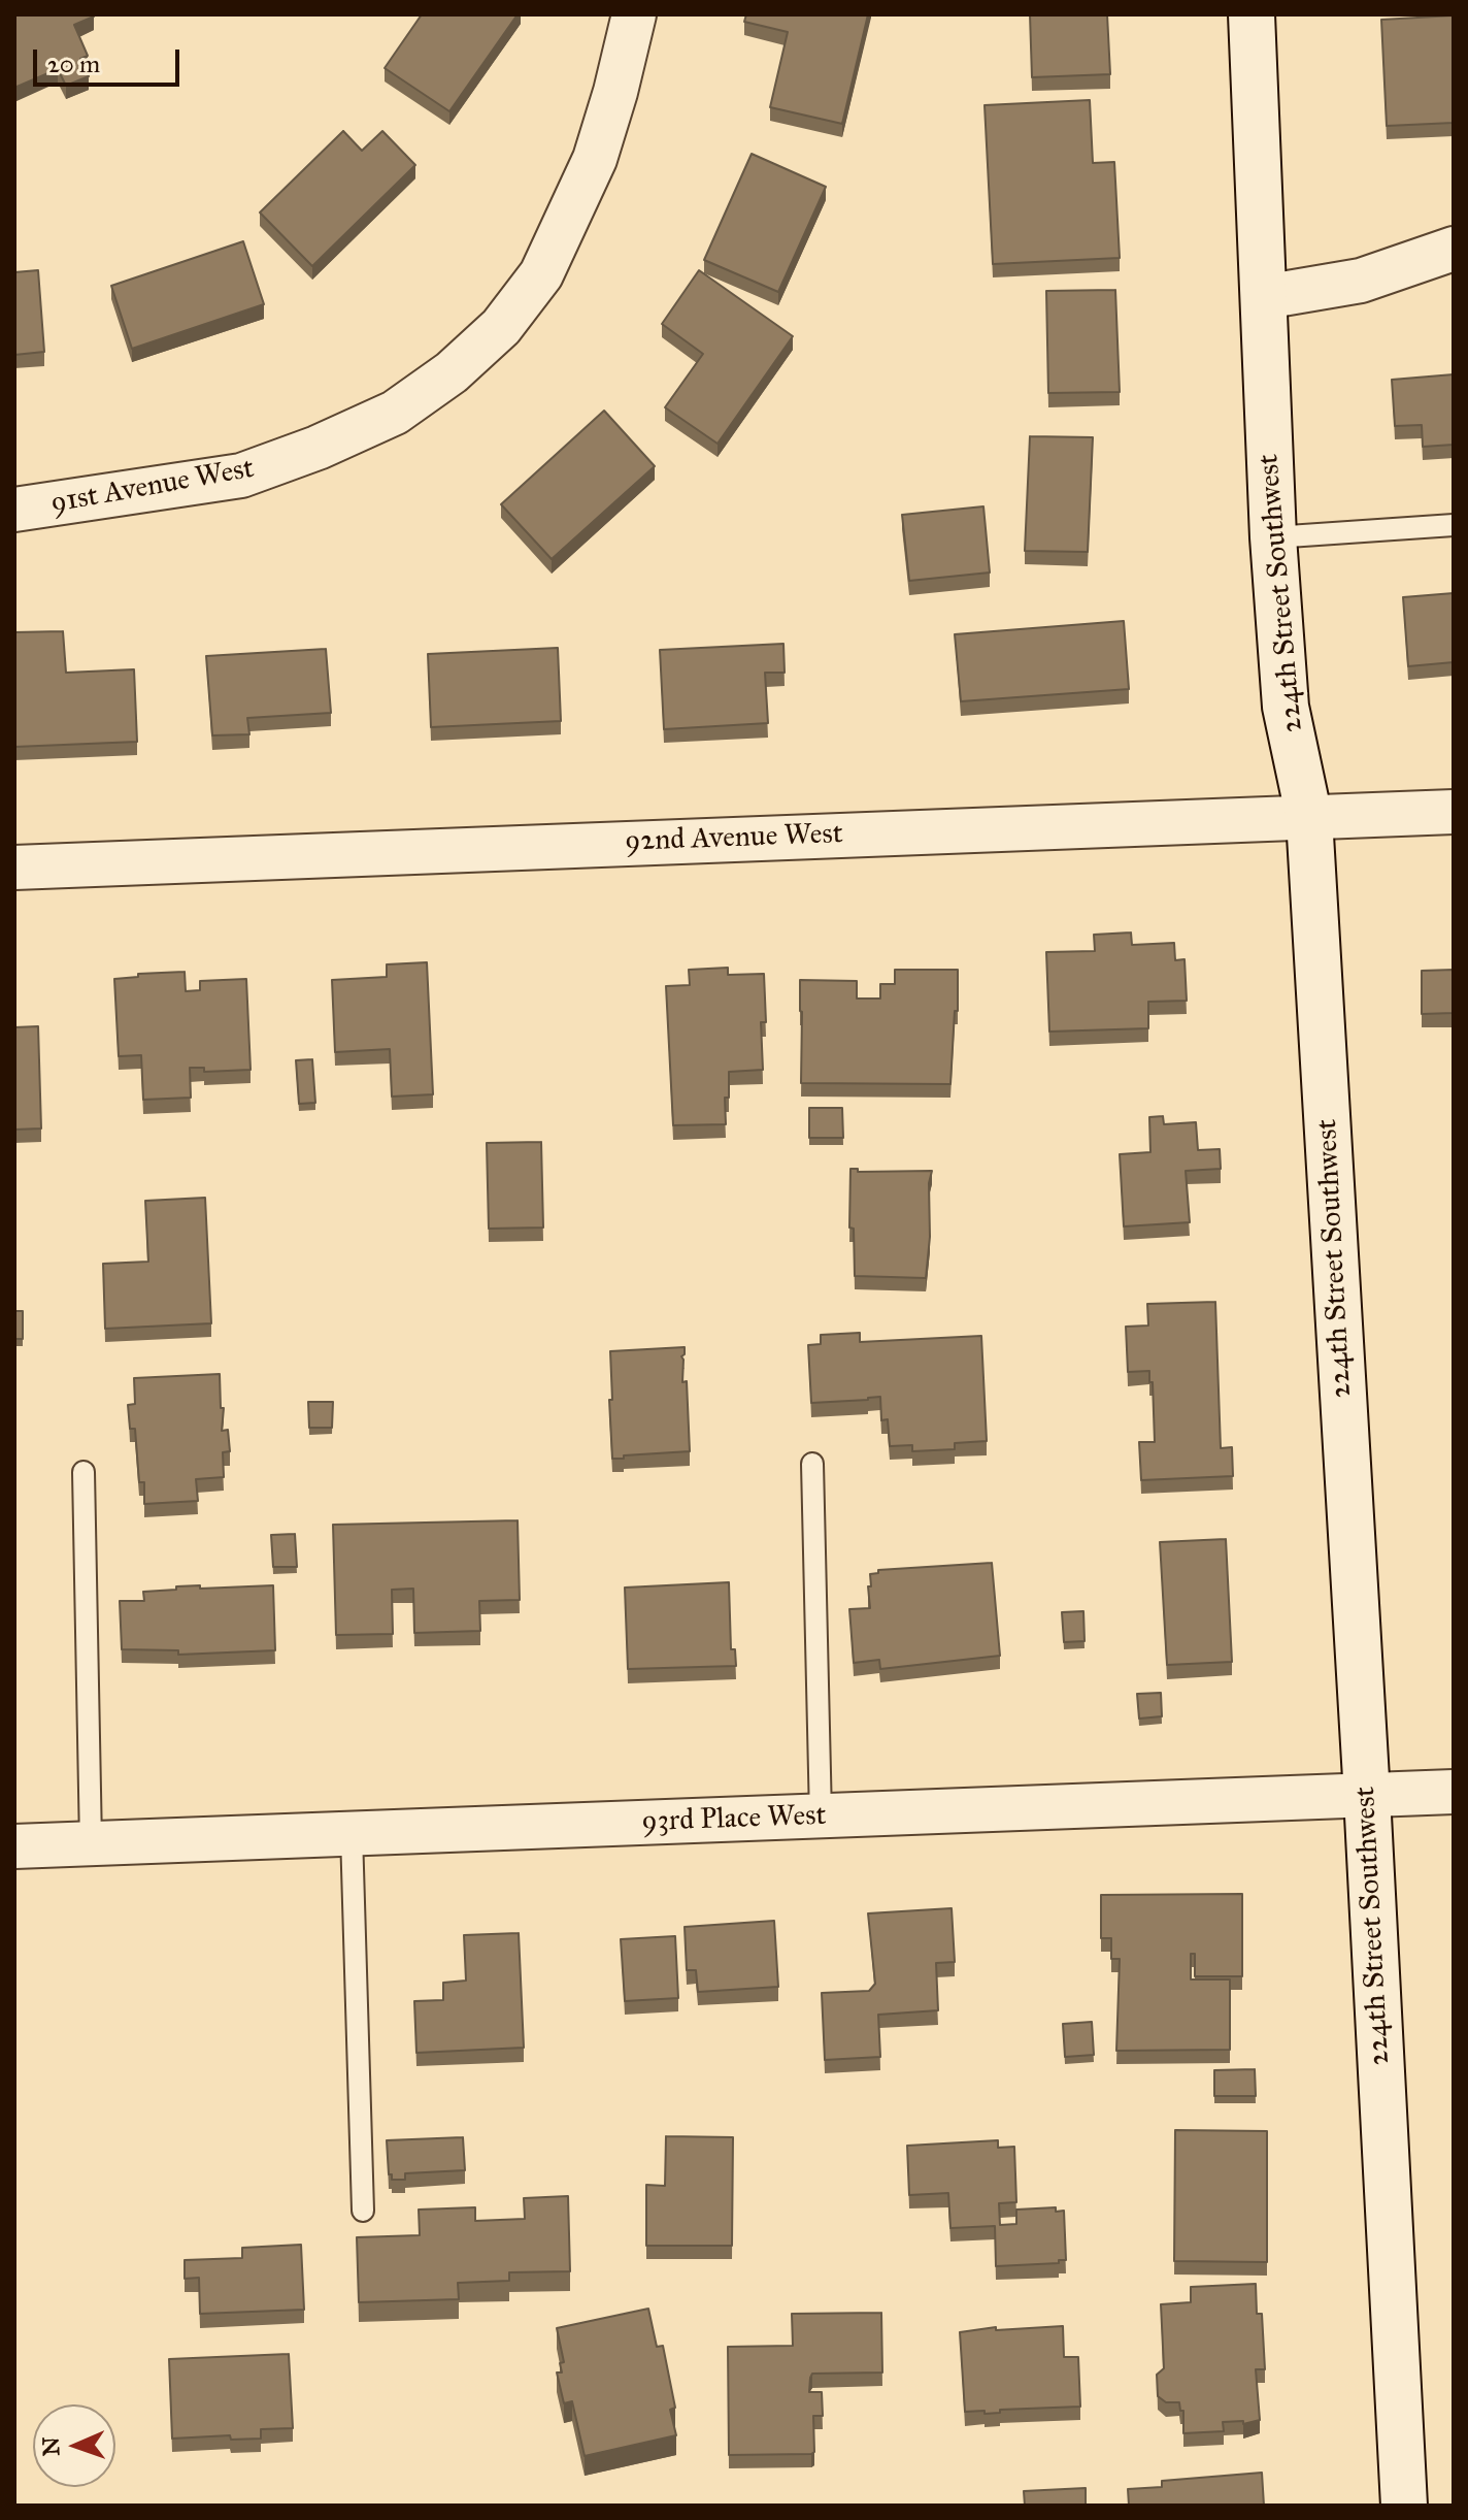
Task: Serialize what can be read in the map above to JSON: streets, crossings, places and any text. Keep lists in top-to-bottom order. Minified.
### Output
{"streets":{"street":["91st Avenue West","224th Street Southwest","92nd Avenue West","93rd Place West"]},"crossings":[["224th Street Southwest","92nd Avenue West"],["224th Street Southwest","93rd Place West"]],"scale_bar":"20 m","north":"left"}
